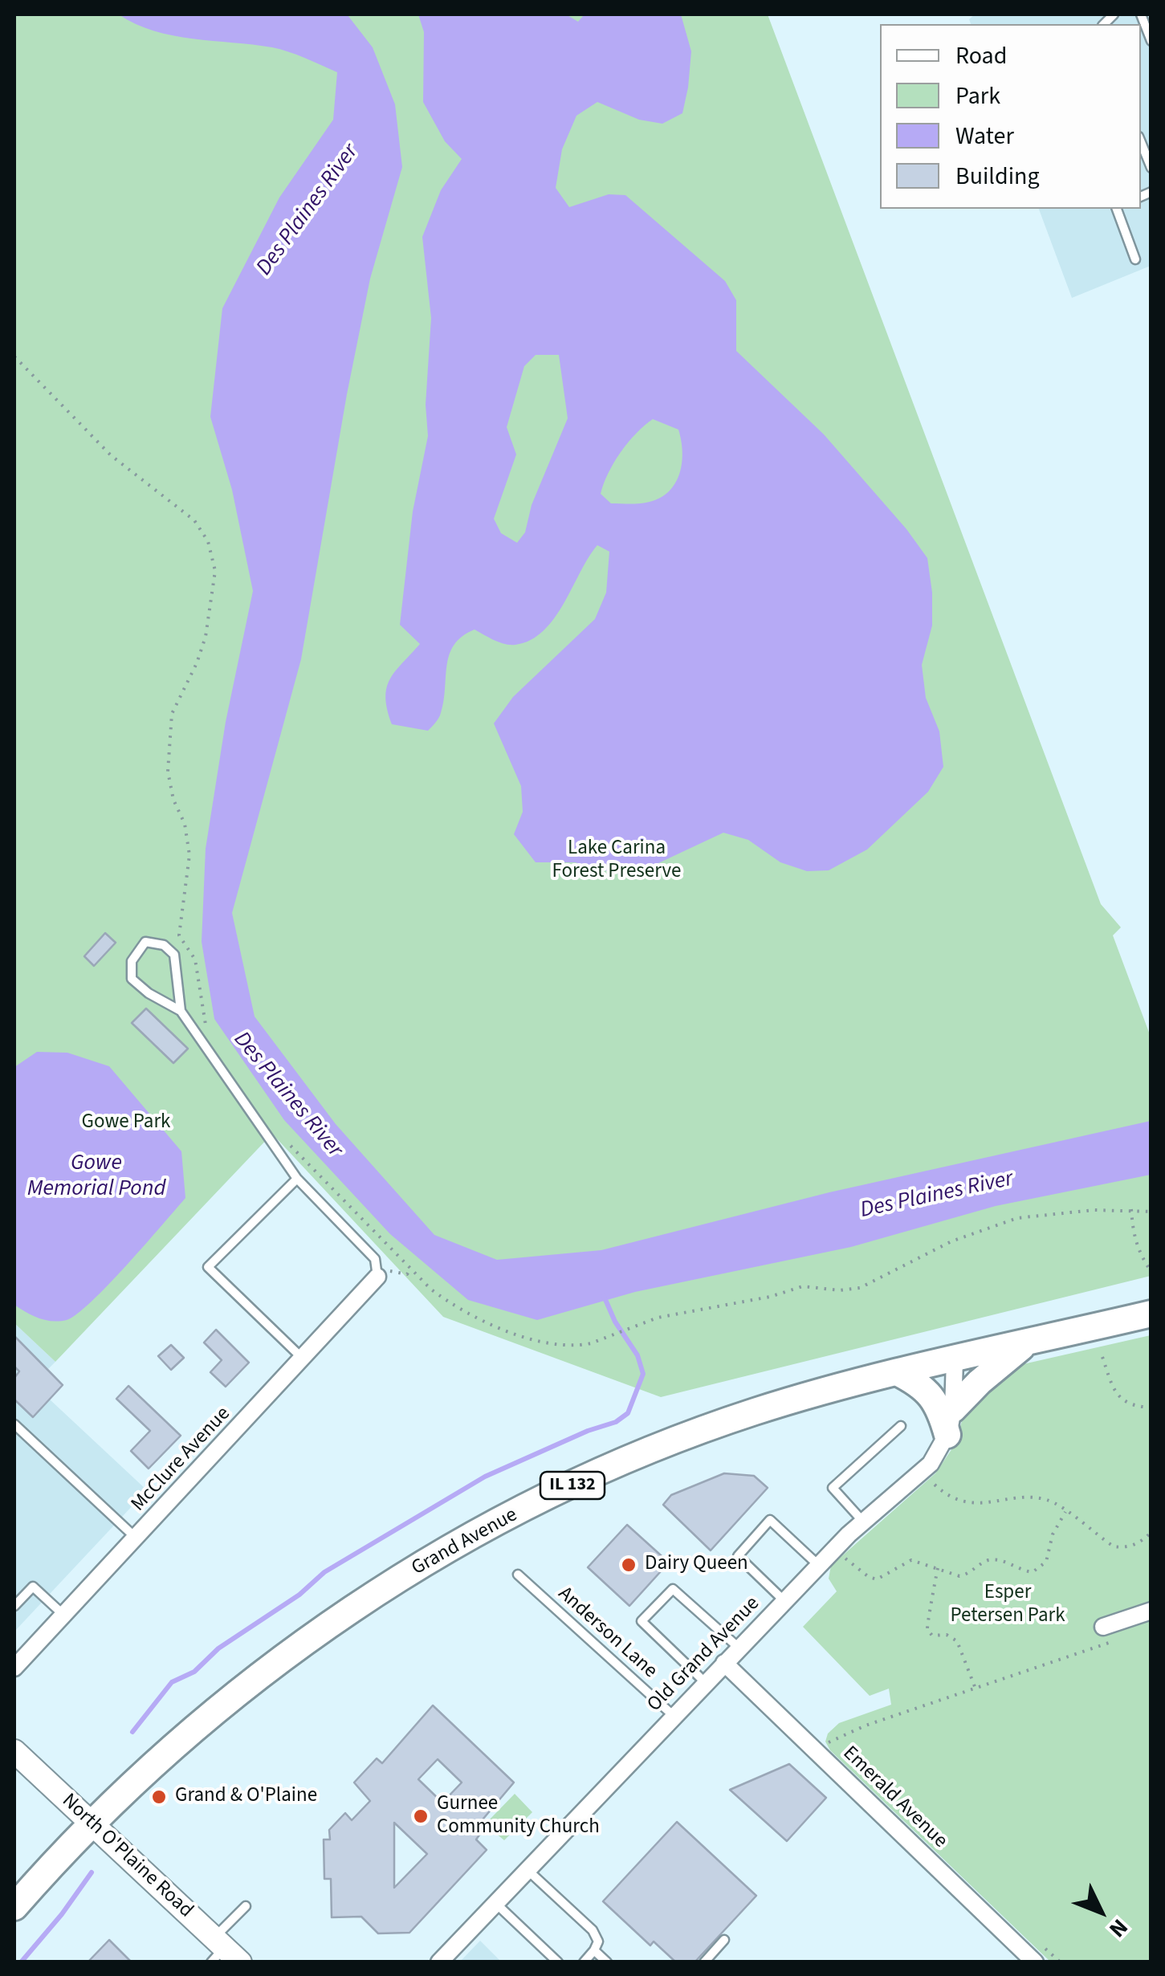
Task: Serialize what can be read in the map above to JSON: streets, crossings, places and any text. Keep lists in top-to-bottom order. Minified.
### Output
{"streets":{"main road":["IL 132","Grand Avenue"],"street":["McClure Avenue","Old Grand Avenue","Emerald Avenue","North O'Plaine Road"],"lane":["Anderson Lane"]},"crossings":[["Grand Avenue","North O'Plaine Road"],["Anderson Lane","Old Grand Avenue"],["Old Grand Avenue","Emerald Avenue"]],"water":["Des Plaines River","Gowe Memorial Pond"],"parks":["Lake Carina Forest Preserve","Gowe Park","Esper Petersen Park"],"places":["Dairy Queen","Grand & O'Plaine","Gurnee Community Church"],"legend":["Road","Park","Water","Building"],"north":"bottom right"}
